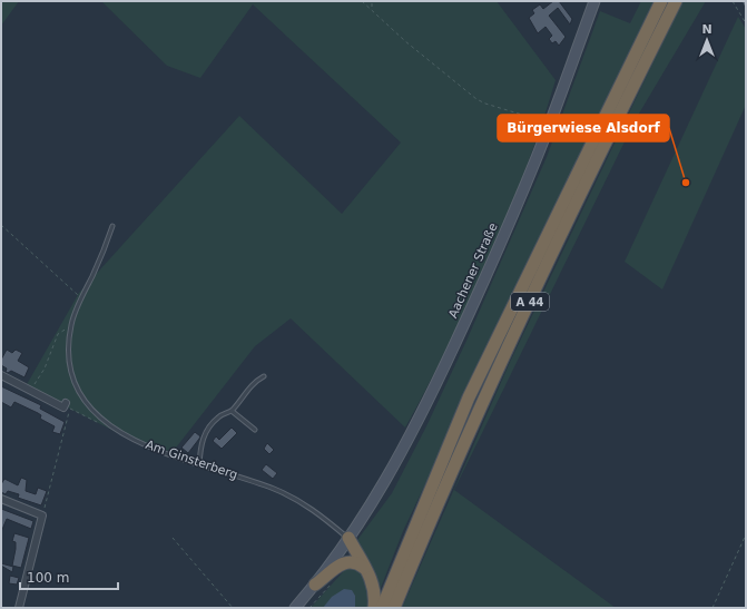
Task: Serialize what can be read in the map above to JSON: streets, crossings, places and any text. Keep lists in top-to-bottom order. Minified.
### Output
{"streets":{"highway":["A 44"],"main road":["Aachener Straße"],"lane":["Am Ginsterberg"]},"crossings":[["Aachener Straße","Am Ginsterberg"]],"places":["Bürgerwiese Alsdorf"],"scale_bar":"100 m","north":"top"}
